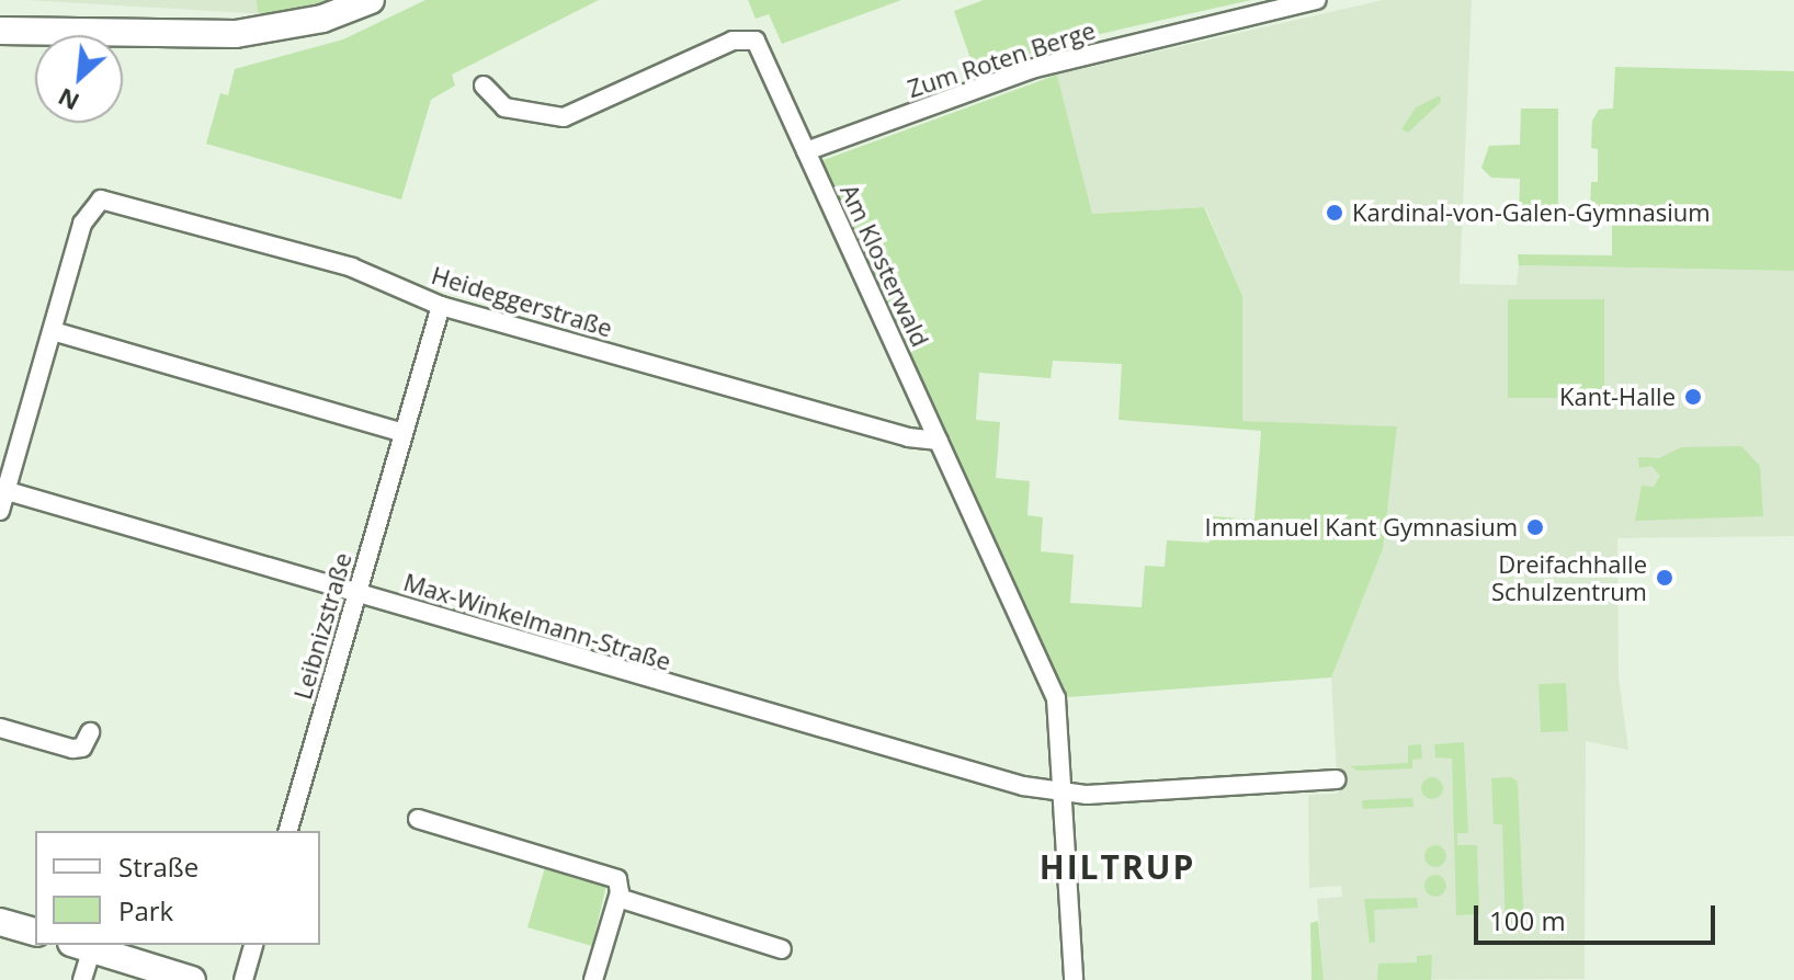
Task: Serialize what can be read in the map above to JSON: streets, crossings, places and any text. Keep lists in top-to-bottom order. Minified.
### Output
{"streets":{"street":["Zum Roten Berge","Am Klosterwald","Heideggerstraße","Max-Winkelmann-Straße","Leibnizstraße"]},"crossings":[["Zum Roten Berge","Am Klosterwald"],["Am Klosterwald","Heideggerstraße"],["Am Klosterwald","Max-Winkelmann-Straße"],["Heideggerstraße","Leibnizstraße"],["Max-Winkelmann-Straße","Leibnizstraße"]],"districts":["HILTRUP"],"places":["Kardinal-von-Galen-Gymnasium","Kant-Halle","Immanuel Kant Gymnasium","Dreifachhalle Schulzentrum"],"legend":["Straße","Park"],"scale_bar":"100 m","north":"bottom left"}
